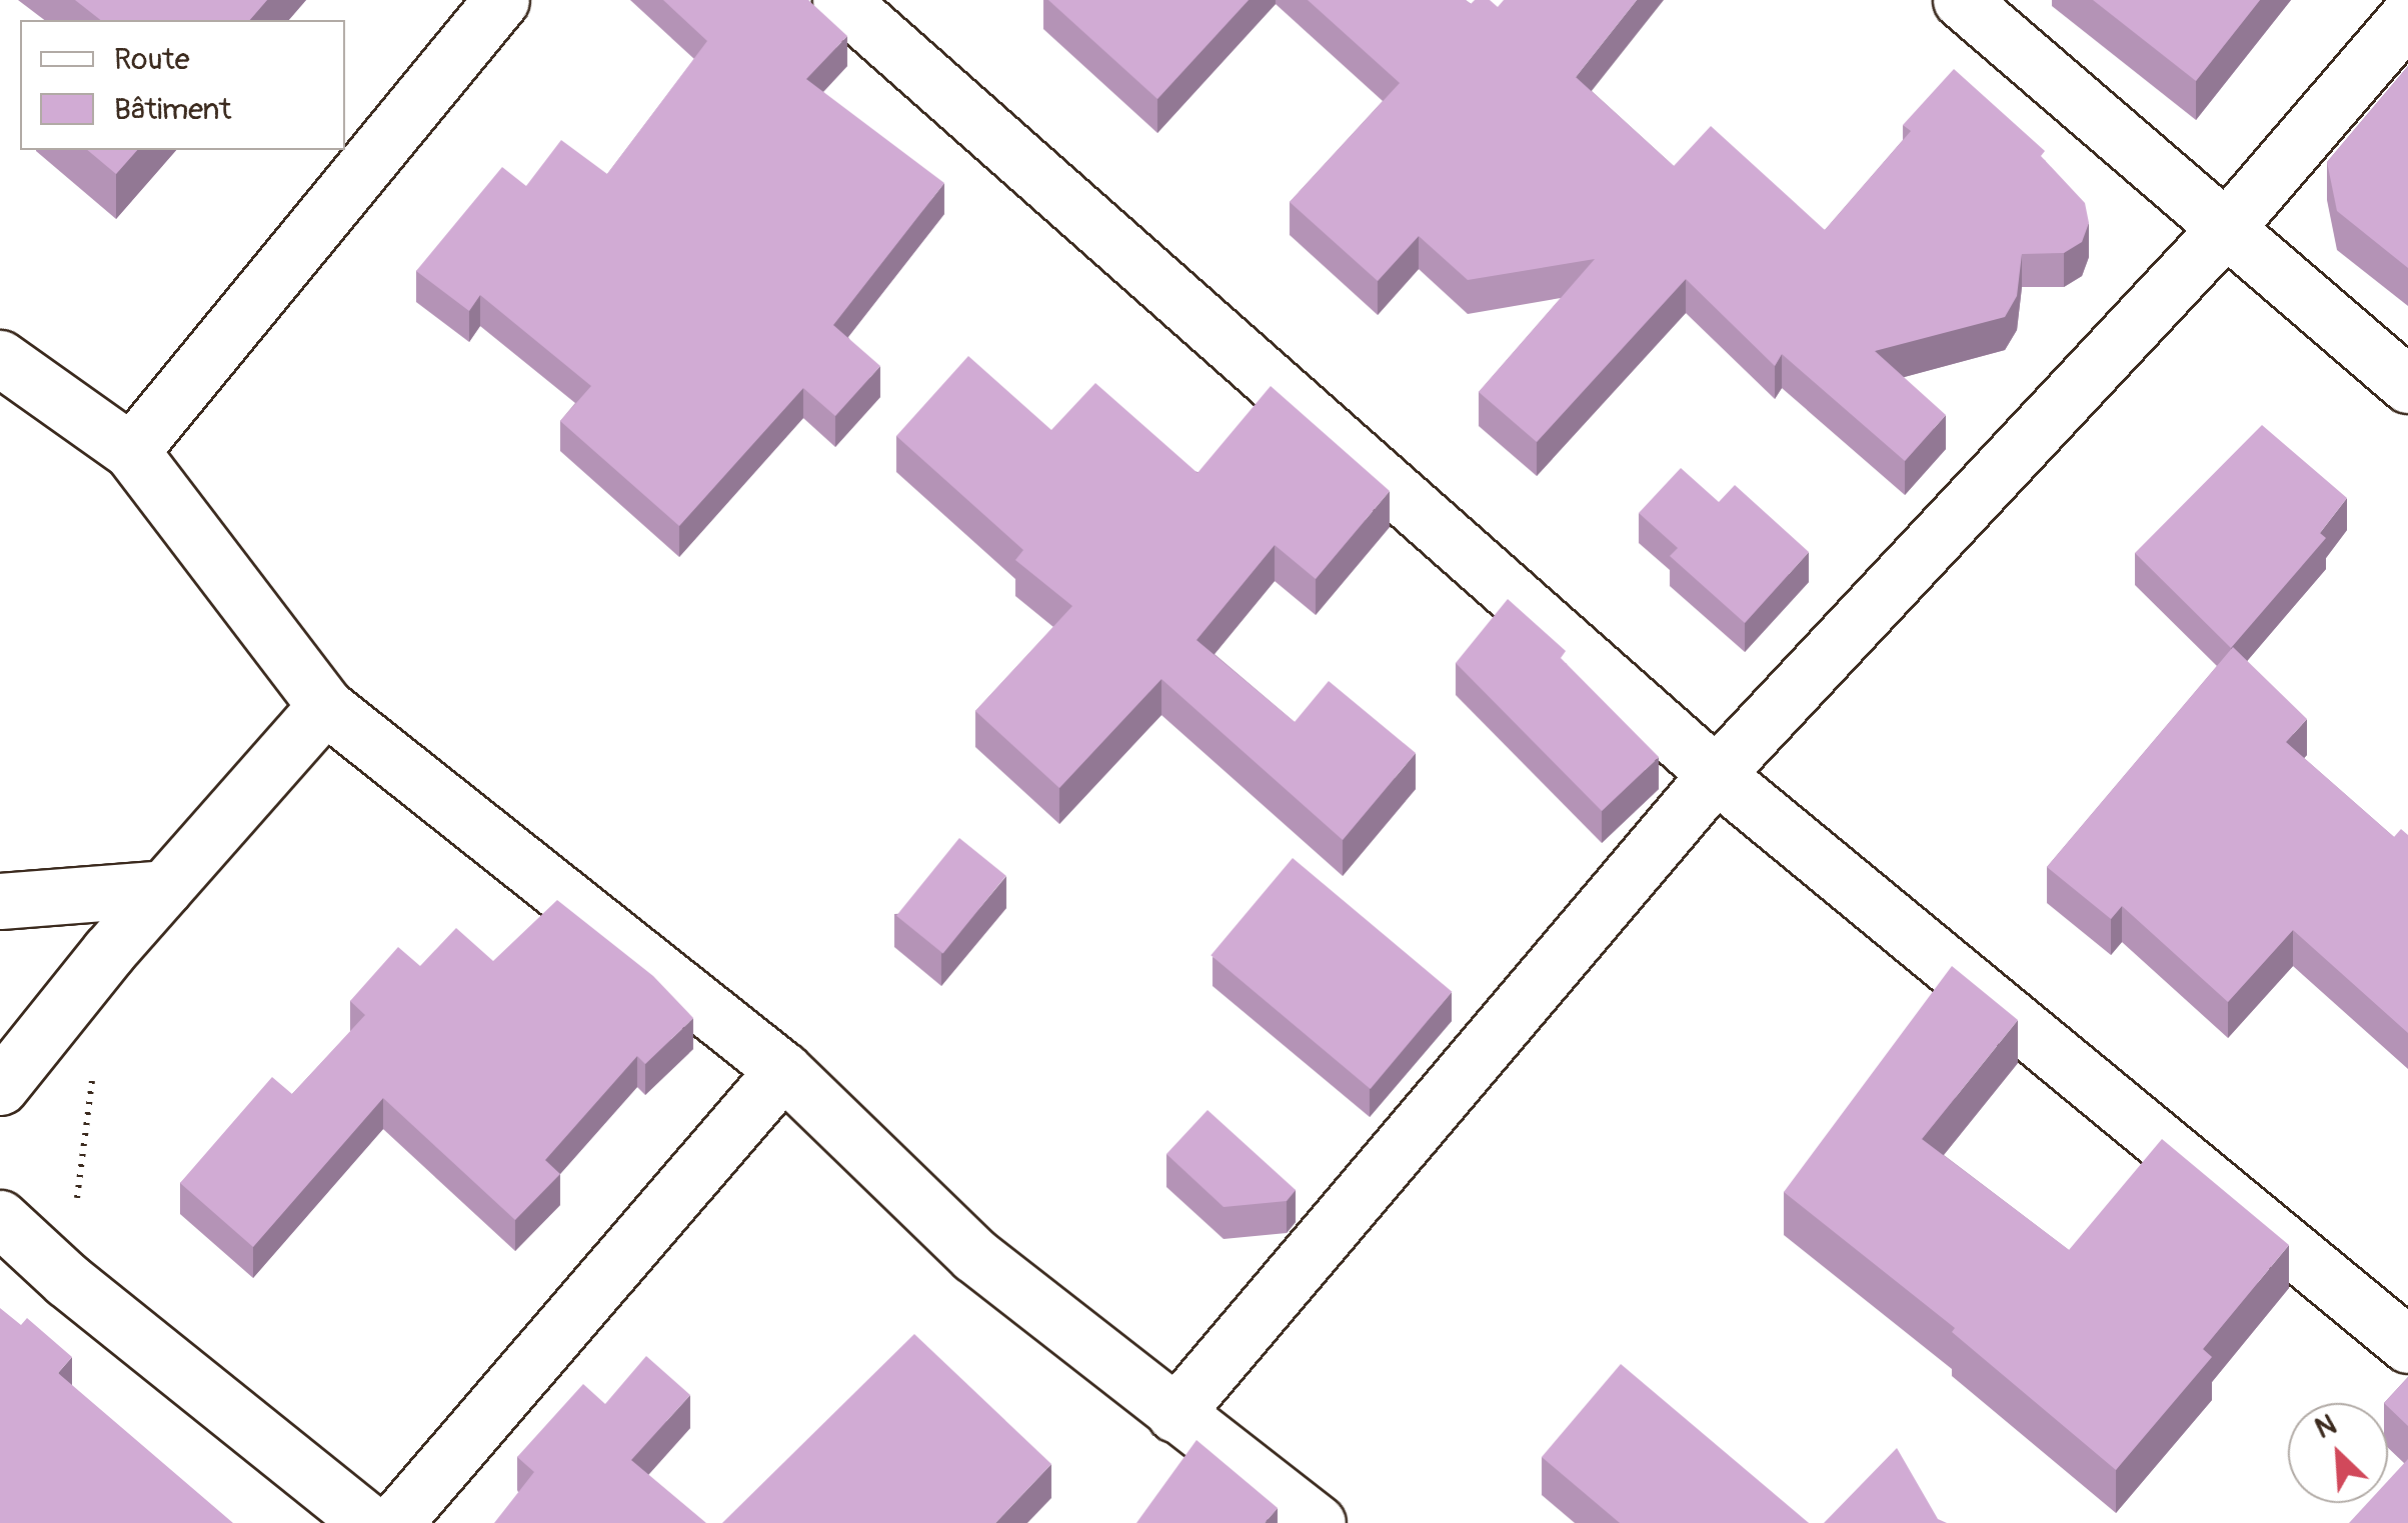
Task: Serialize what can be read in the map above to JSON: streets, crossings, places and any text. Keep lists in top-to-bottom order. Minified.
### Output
{"legend":["Route","Bâtiment"],"north":"top left"}
